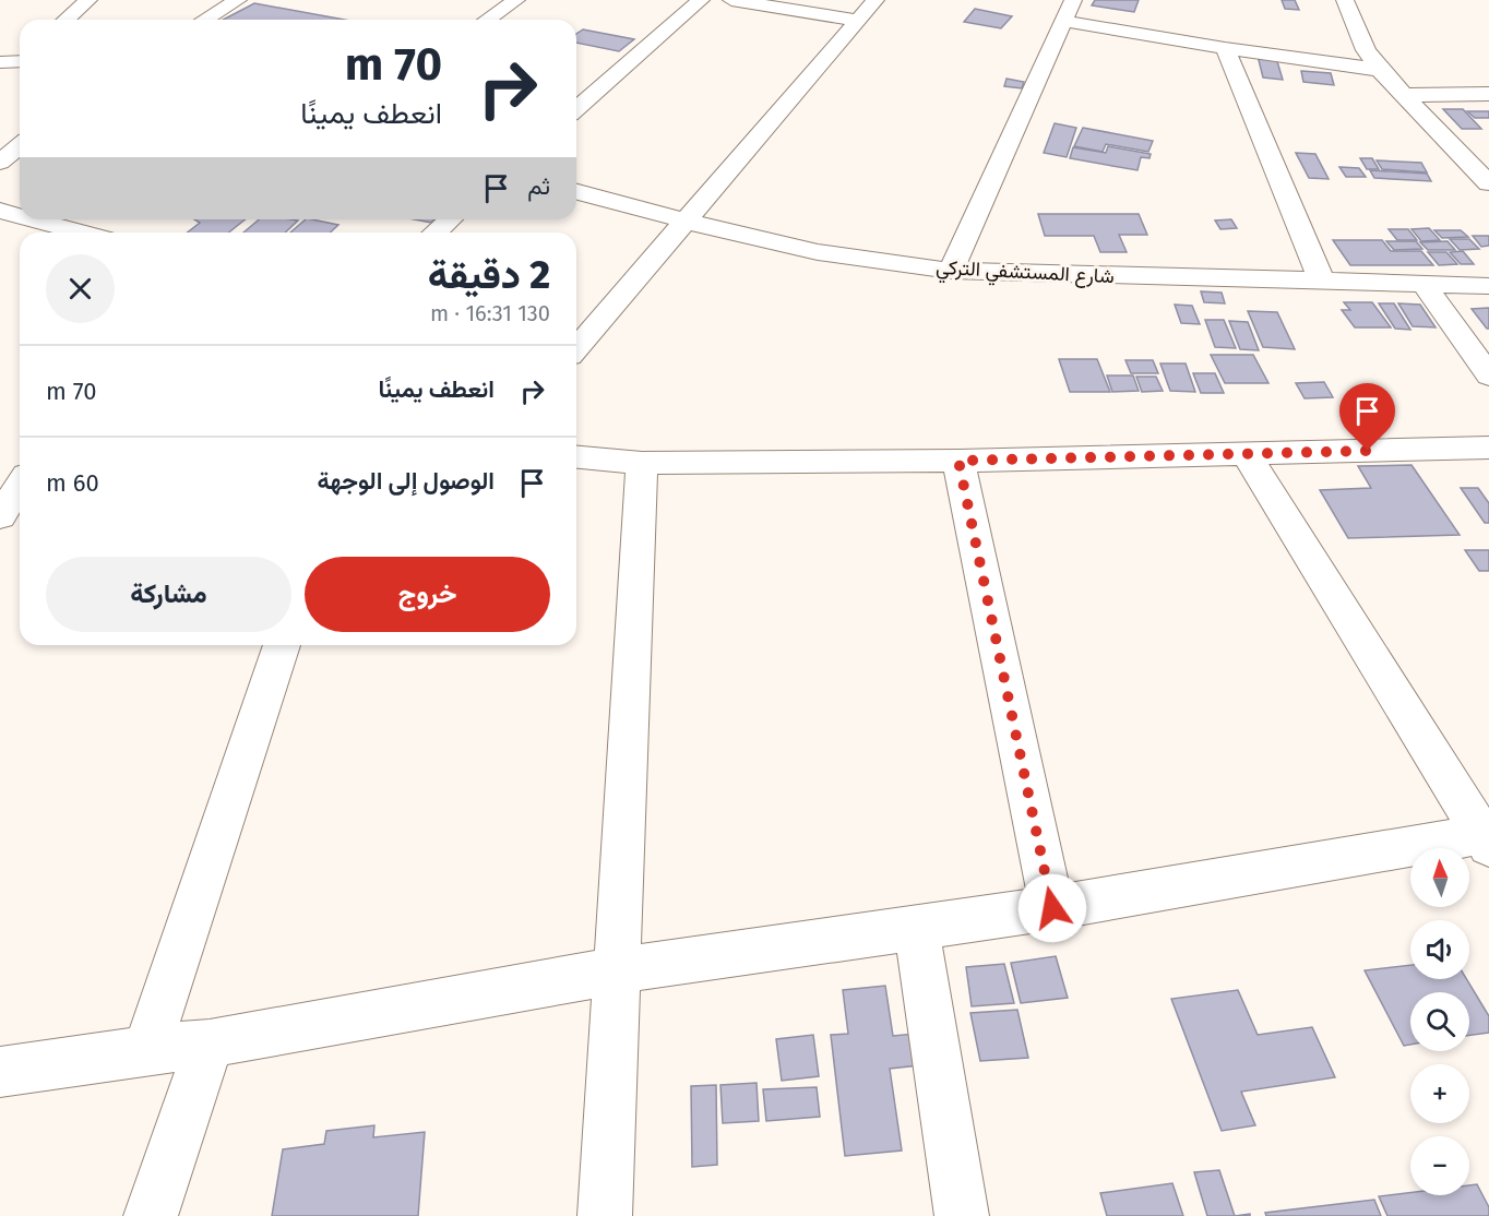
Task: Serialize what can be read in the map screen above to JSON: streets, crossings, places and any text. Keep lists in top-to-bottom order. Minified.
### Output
{"streets":{"street":["شارع المستشفي التركي"]},"north":"top","page":{"turn":["70 m","انعطف يمينًا"],"then":"ثم","heading":["2 دقيقة","130 m · 16:31"],"list":[{"name":"انعطف يمينًا","value":"70 m"},{"name":"الوصول إلى الوجهة","value":"60 m"}],"buttons":["خروج","مشاركة"],"map_buttons":["+","−"]}}
